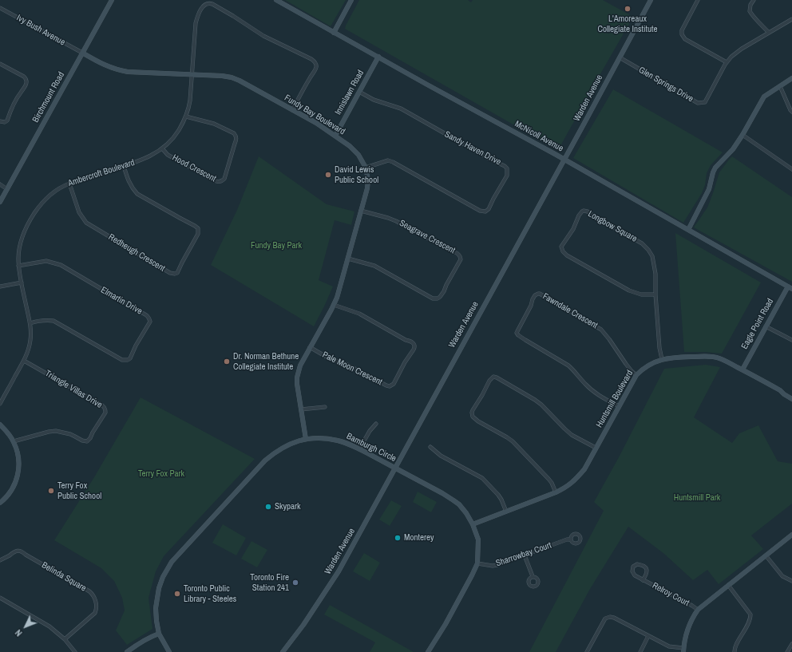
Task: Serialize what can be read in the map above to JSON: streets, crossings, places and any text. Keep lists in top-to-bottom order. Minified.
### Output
{"streets":{"street":["Ivy Bush Avenue","Glen Springs Drive","Innislawn Road","Birchmount Road","Warden Avenue","Fundy Bay Boulevard","McNicoll Avenue","Sandy Haven Drive","Hood Crescent","Ambercroft Boulevard","Longbow Square","Seagrave Crescent","Redheugh Crescent","Elmartin Drive","Fawndale Crescent","Eagle Point Road","Pale Moon Crescent","Triangle Villas Drive","Huntsmill Boulevard","Bamburgh Circle","Sharrowbay Court","Belinda Square","Relroy Court"]},"crossings":[["Ivy Bush Avenue","Birchmount Road"],["Ivy Bush Avenue","Fundy Bay Boulevard"],["Glen Springs Drive","Warden Avenue"],["Innislawn Road","Fundy Bay Boulevard"],["Innislawn Road","McNicoll Avenue"],["Innislawn Road","Sandy Haven Drive"],["Birchmount Road","Fundy Bay Boulevard"],["Warden Avenue","McNicoll Avenue"],["Warden Avenue","Bamburgh Circle"],["Fundy Bay Boulevard","Sandy Haven Drive"],["Fundy Bay Boulevard","Ambercroft Boulevard"],["Fundy Bay Boulevard","Seagrave Crescent"],["Fundy Bay Boulevard","Pale Moon Crescent"],["Fundy Bay Boulevard","Bamburgh Circle"],["McNicoll Avenue","Eagle Point Road"],["Hood Crescent","Ambercroft Boulevard"],["Ambercroft Boulevard","Redheugh Crescent"],["Ambercroft Boulevard","Elmartin Drive"],["Ambercroft Boulevard","Triangle Villas Drive"],["Longbow Square","Huntsmill Boulevard"],["Fawndale Crescent","Huntsmill Boulevard"],["Eagle Point Road","Huntsmill Boulevard"],["Huntsmill Boulevard","Bamburgh Circle"],["Bamburgh Circle","Sharrowbay Court"]],"parks":["Fundy Bay Park","Terry Fox Park","Huntsmill Park"],"places":["L'Amoreaux Collegiate Institute","David Lewis Public School","Dr. Norman Bethune Collegiate Institute","Terry Fox Public School","Skypark","Monterey","Toronto Fire Station 241","Toronto Public Library - Steeles"],"north":"bottom left"}
